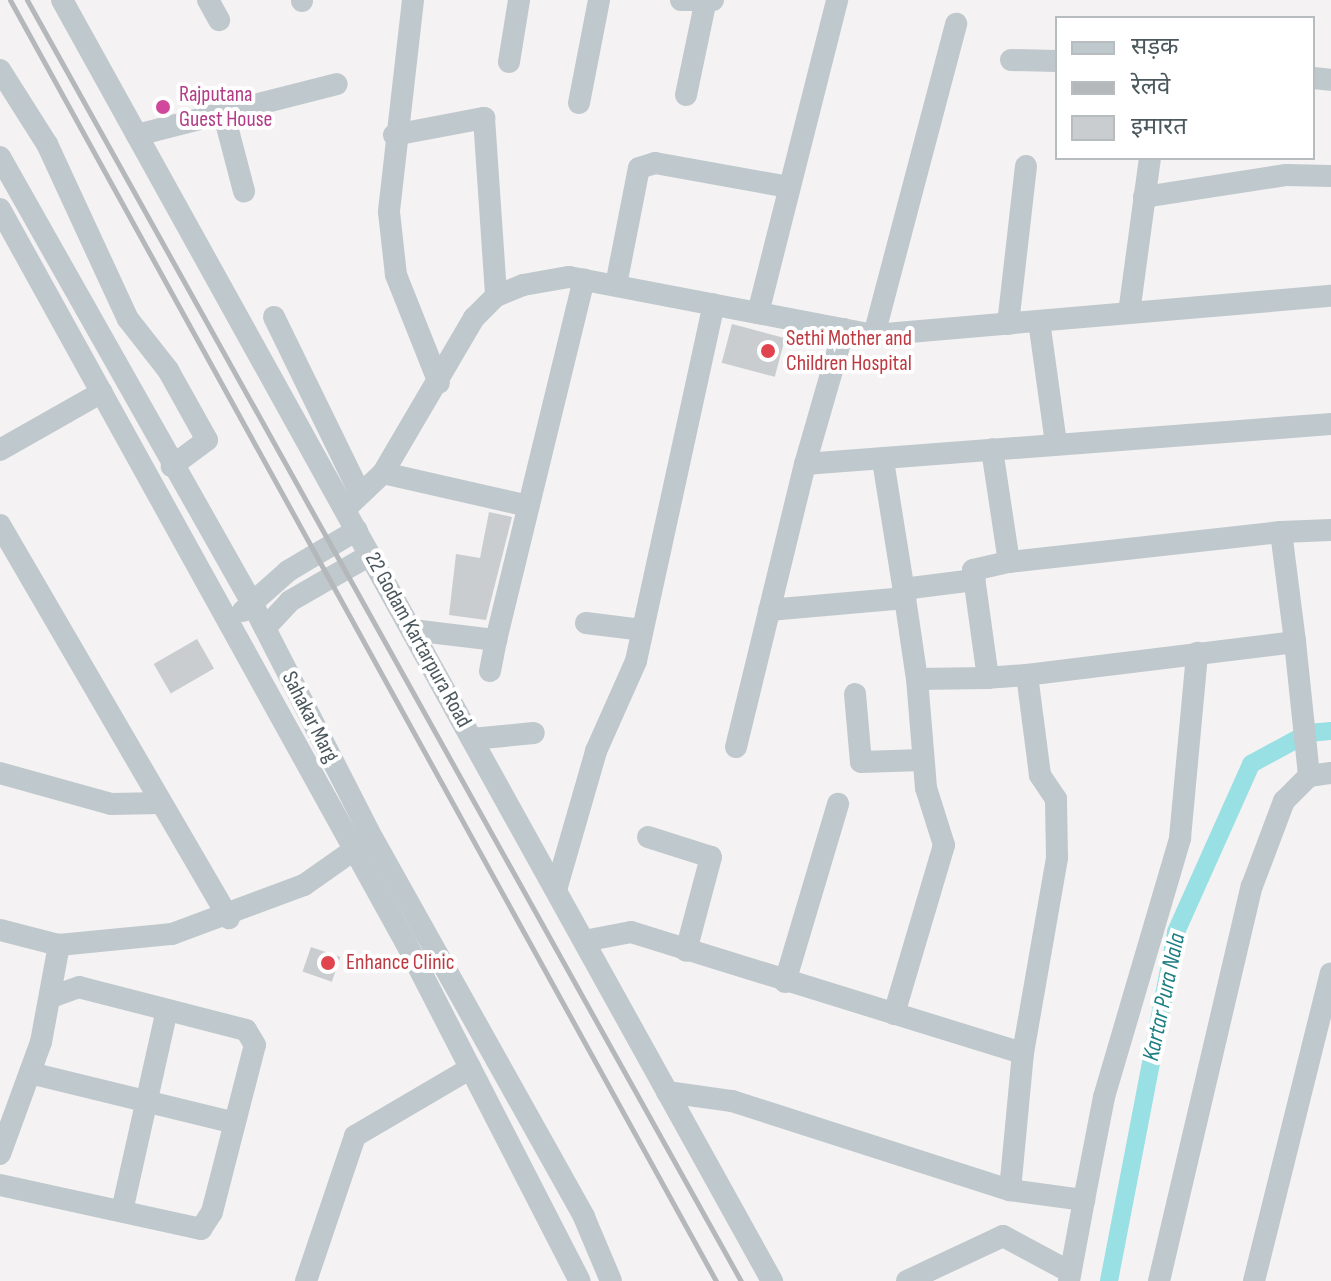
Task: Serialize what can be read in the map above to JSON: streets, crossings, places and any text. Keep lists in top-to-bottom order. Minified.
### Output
{"streets":{"street":["22 Godam Kartarpura Road","Sahakar Marg"]},"water":["Kartar Pura Nala"],"places":["Rajputana Guest House","Sethi Mother and Children Hospital","Enhance Clinic"],"legend":["सड़क","रेलवे","इमारत"]}
